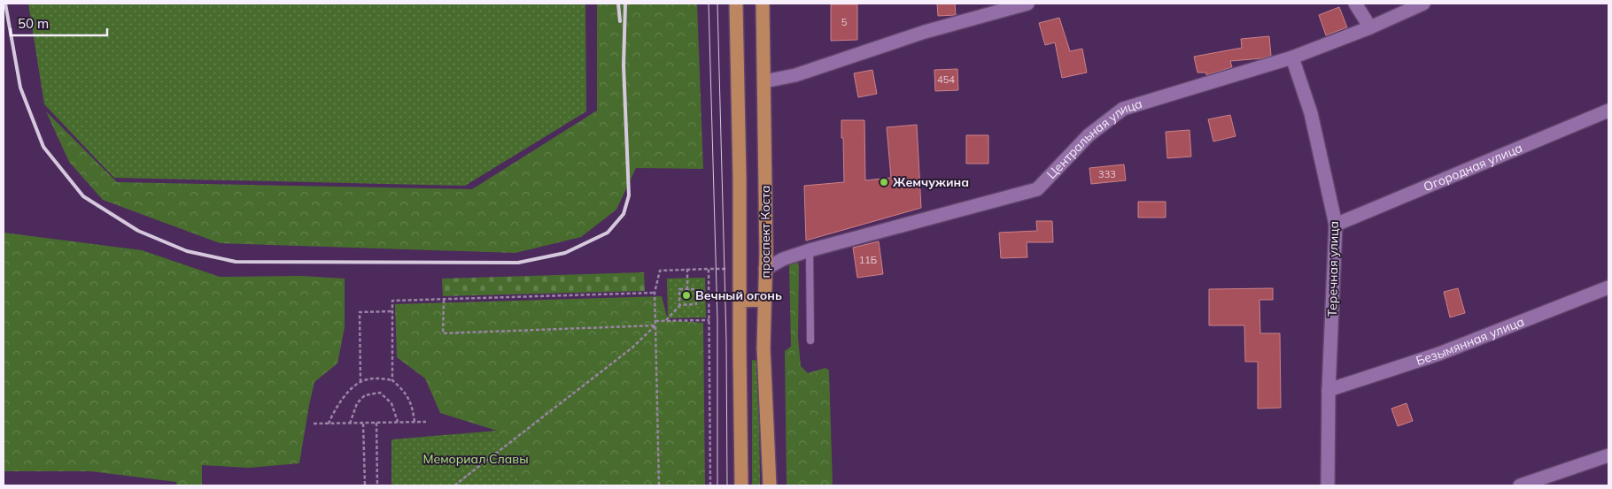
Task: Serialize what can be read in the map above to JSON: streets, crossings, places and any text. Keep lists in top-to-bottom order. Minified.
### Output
{"streets":{"main road":["проспект Коста"],"street":["Центральная улица","Огородная улица","Теречная улица","Безымянная улица"]},"crossings":[["Центральная улица","проспект Коста"],["Центральная улица","Теречная улица"],["Огородная улица","Теречная улица"],["Теречная улица","Безымянная улица"]],"parks":["Мемориал Славы"],"places":["Жемчужина","Вечный огонь"],"house_numbers":["5","454","333","11Б"],"scale_bar":"50 m"}
